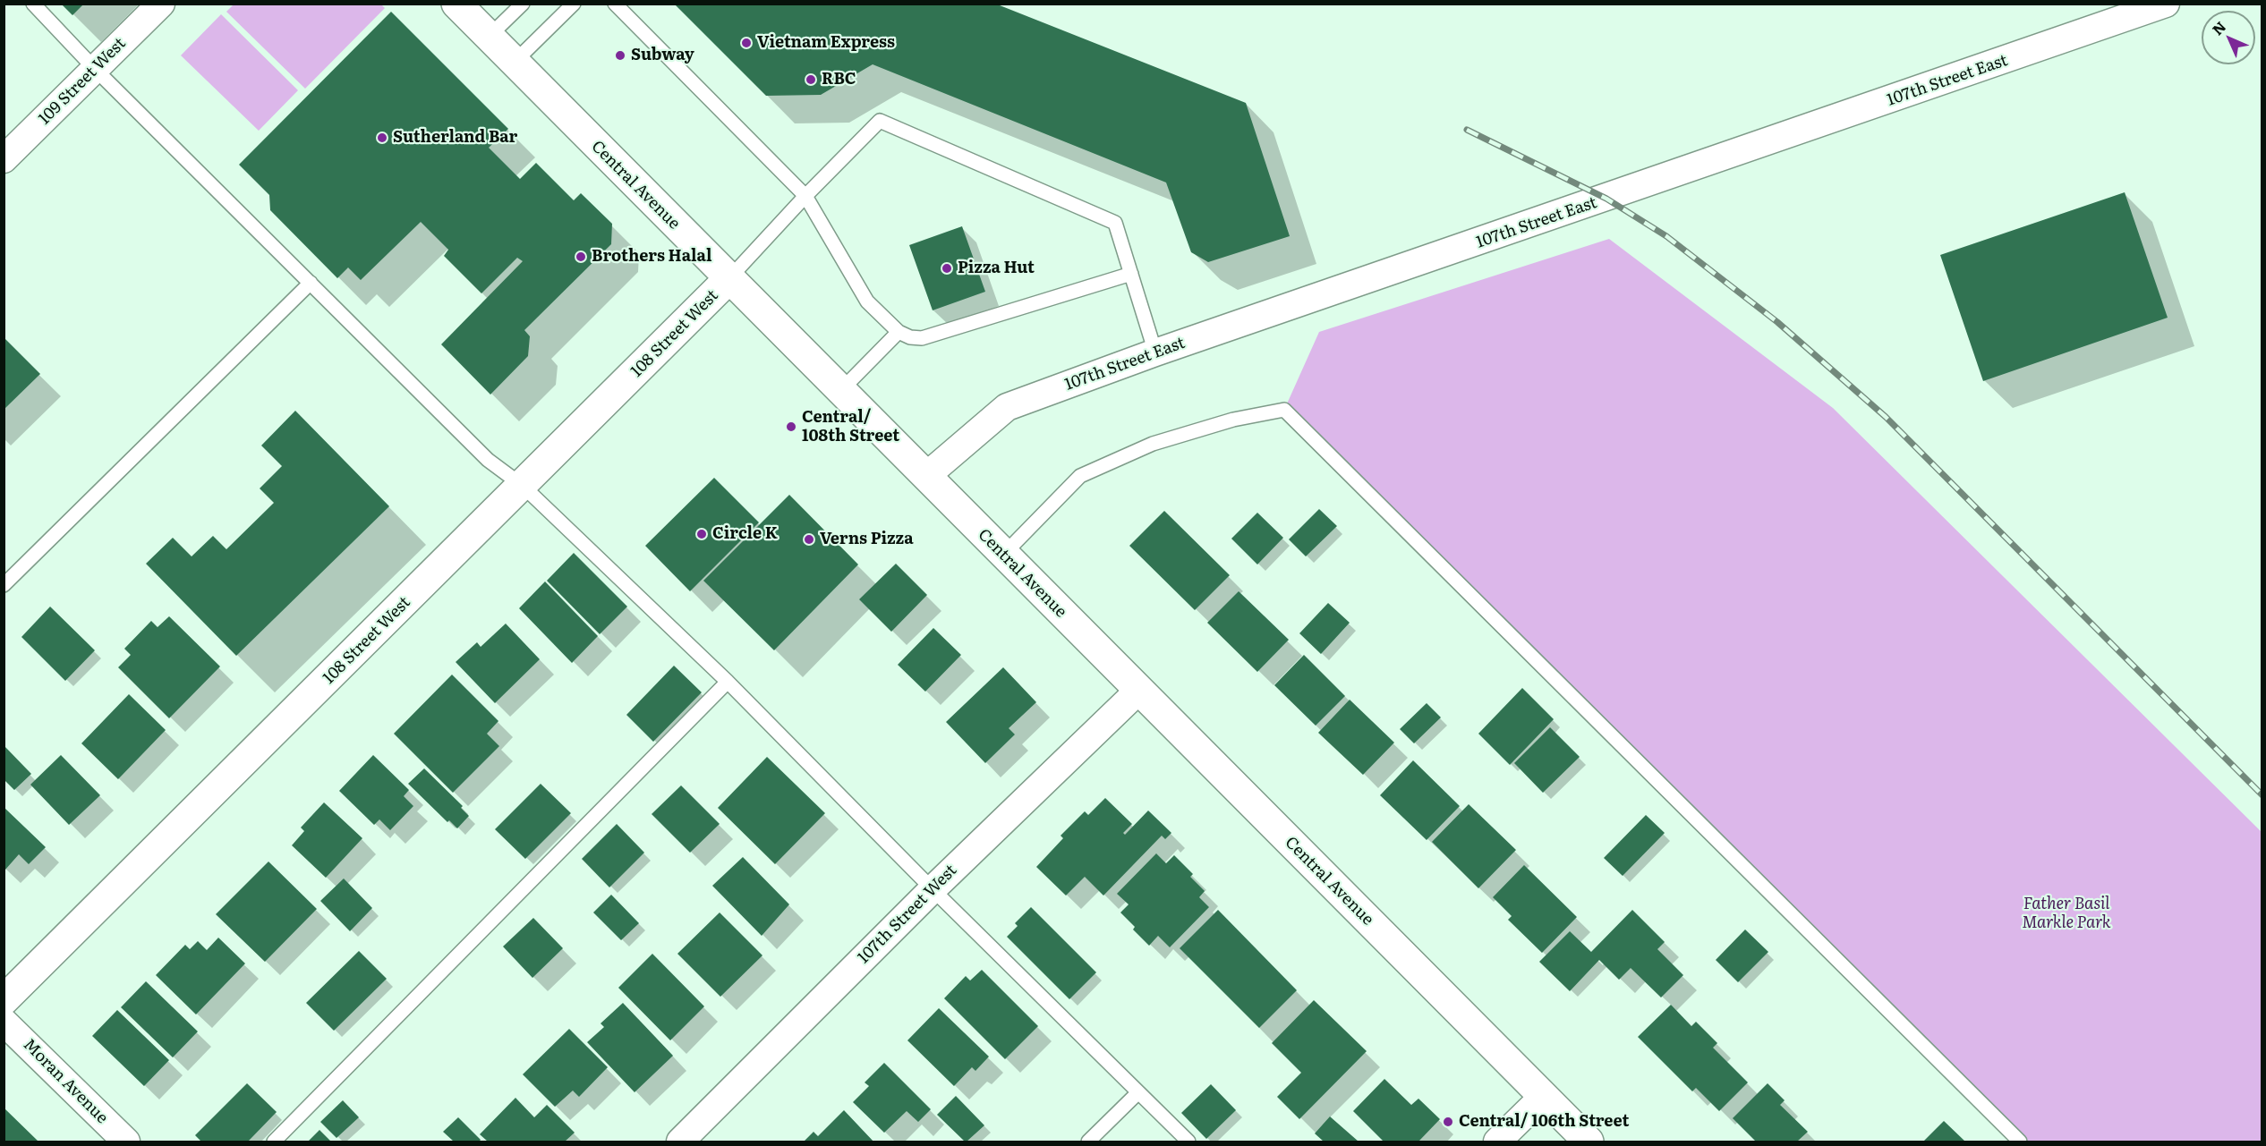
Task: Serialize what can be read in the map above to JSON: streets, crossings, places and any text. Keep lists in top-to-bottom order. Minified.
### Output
{"streets":{"main road":["Central Avenue","108 Street West"],"street":["107th Street East","109 Street West","107th Street West","Moran Avenue"]},"crossings":[["107th Street East","Central Avenue"],["Central Avenue","108 Street West"],["Central Avenue","107th Street West"]],"parks":["Father Basil Markle Park"],"places":["Vietnam Express","Subway","RBC","Sutherland Bar","Brothers Halal","Pizza Hut","Central/ 108th Street","Circle K","Verns Pizza","Central/ 106th Street"],"north":"top left"}
